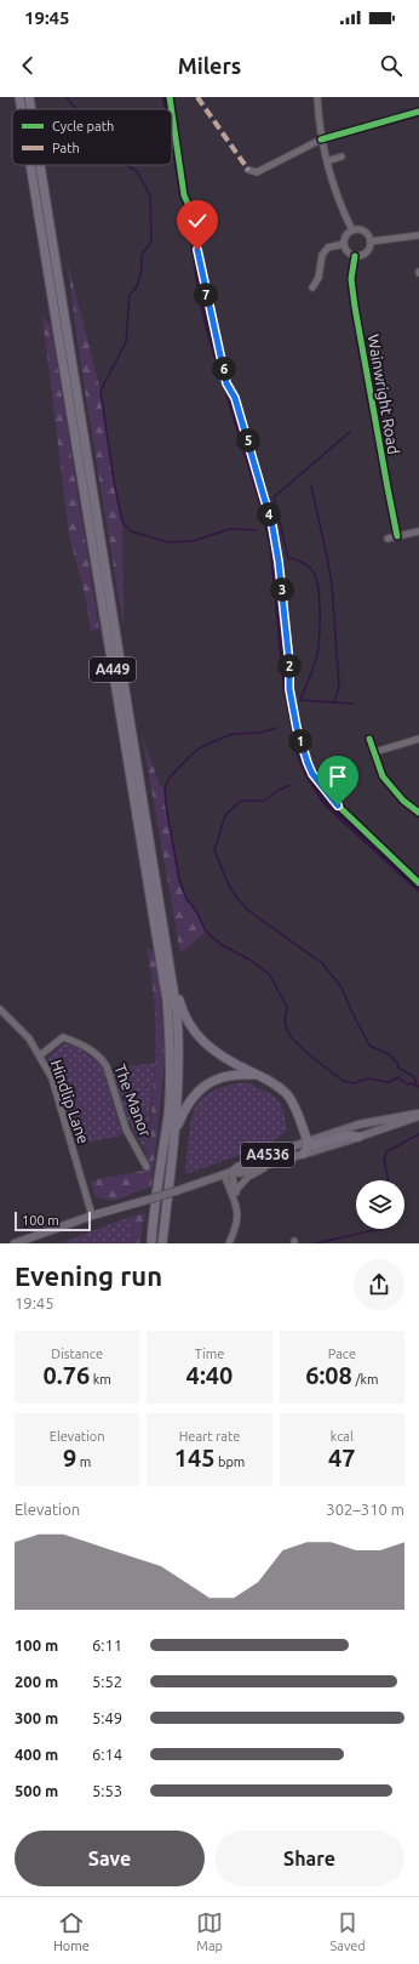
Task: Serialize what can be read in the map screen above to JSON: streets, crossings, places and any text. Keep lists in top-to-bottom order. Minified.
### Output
{"streets":{"highway":["A449"],"main road":["A4536"],"street":["Wainwright Road","The Manor","Hindlip Lane"]},"crossings":[["The Manor","Hindlip Lane"],["Hindlip Lane","A4536"]],"legend":["Cycle path","Path"],"scale_bar":"100 m","page":{"status":"19:45","header":"Milers","pins":["7","6","5","4","3","2","1"],"scale":"100 m","heading":["Evening run","19:45"],"stats":[["Distance","0.76 km"],["Time","4:40"],["Pace","6:08 /km"],["Elevation","9 m"],["Heart rate","145 bpm"],["kcal","47"]],"chart":["Elevation","302–310 m"],"list":[{"name":"100 m","note":"6:11"},{"name":"200 m","note":"5:52"},{"name":"300 m","note":"5:49"},{"name":"400 m","note":"6:14"},{"name":"500 m","note":"5:53"}],"buttons":["Save","Share"],"tabs":["Home","Map","Saved"]}}
